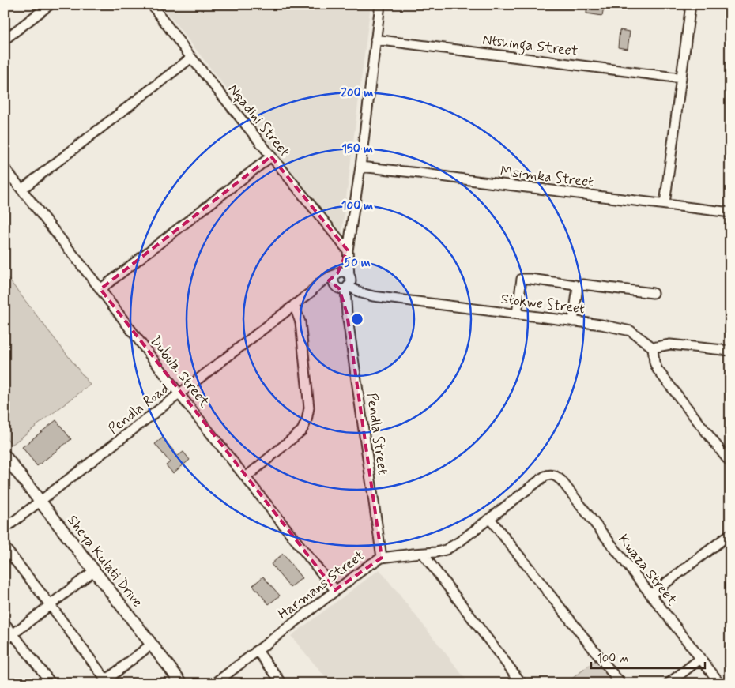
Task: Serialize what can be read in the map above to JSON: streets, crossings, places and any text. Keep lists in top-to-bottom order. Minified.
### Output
{"streets":{"street":["Ntshinga Street","Nqadini Street","Msimka Street","Stokwe Street","Dubula Street","Pendla Road","Pendla Street","Sheya Kulati Drive","Kwaza Street","Harmans Street"]},"crossings":[["Stokwe Street","Pendla Road"],["Stokwe Street","Pendla Street"],["Dubula Street","Pendla Road"],["Dubula Street","Harmans Street"],["Pendla Road","Pendla Street"],["Pendla Road","Sheya Kulati Drive"],["Pendla Street","Harmans Street"],["Kwaza Street","Harmans Street"]],"scale_bar":"100 m","rings":["200 m","150 m","100 m","50 m"]}
